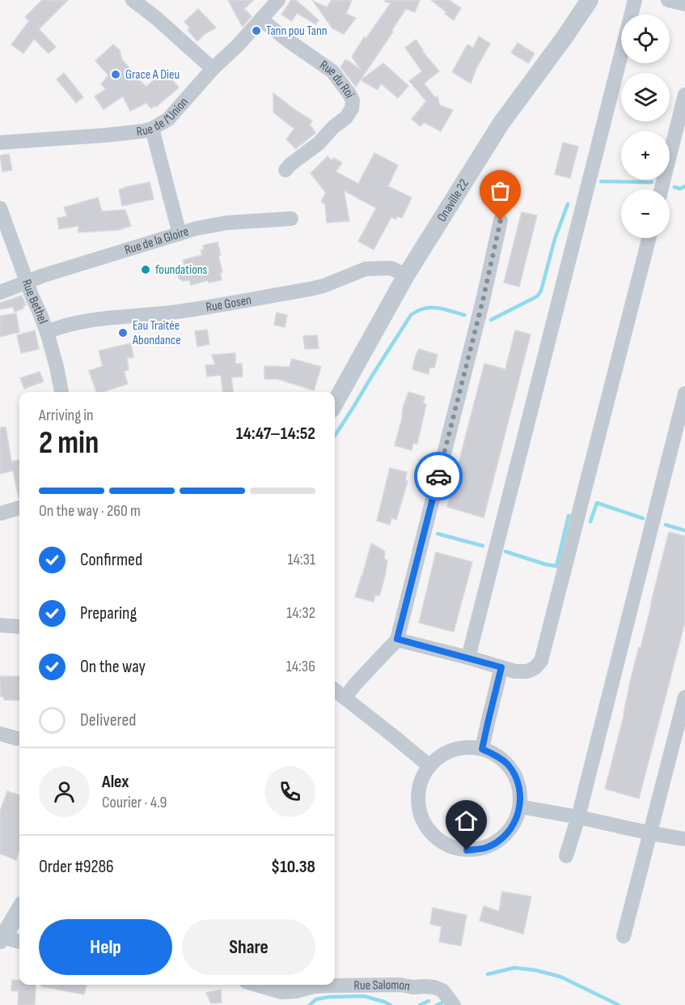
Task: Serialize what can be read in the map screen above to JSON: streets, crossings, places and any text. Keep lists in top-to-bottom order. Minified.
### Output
{"streets":{"street":["Rue du Roi","Rue de l'Union","Onaville 22","Rue de la Gloire","Rue Bethel","Rue Gosen","Rue Salomon"]},"crossings":[["Rue du Roi","Rue de l'Union"],["Onaville 22","Rue Gosen"],["Rue de la Gloire","Rue Bethel"],["Rue Bethel","Rue Gosen"]],"places":["Tann pou Tann","Grace A Dieu","foundations","Eau Traitée Abondance"],"page":{"map_buttons":["+","−"],"heading":["2 min","Arriving in","14:47–14:52"],"panel":["Alex","Courier · 4.9","Order #9286","$10.38"],"bar":"On the way · 260 m","list":[["Confirmed","14:31"],["Preparing","14:32"],["On the way","14:36"],"Delivered"],"buttons":["Help","Share"]}}
